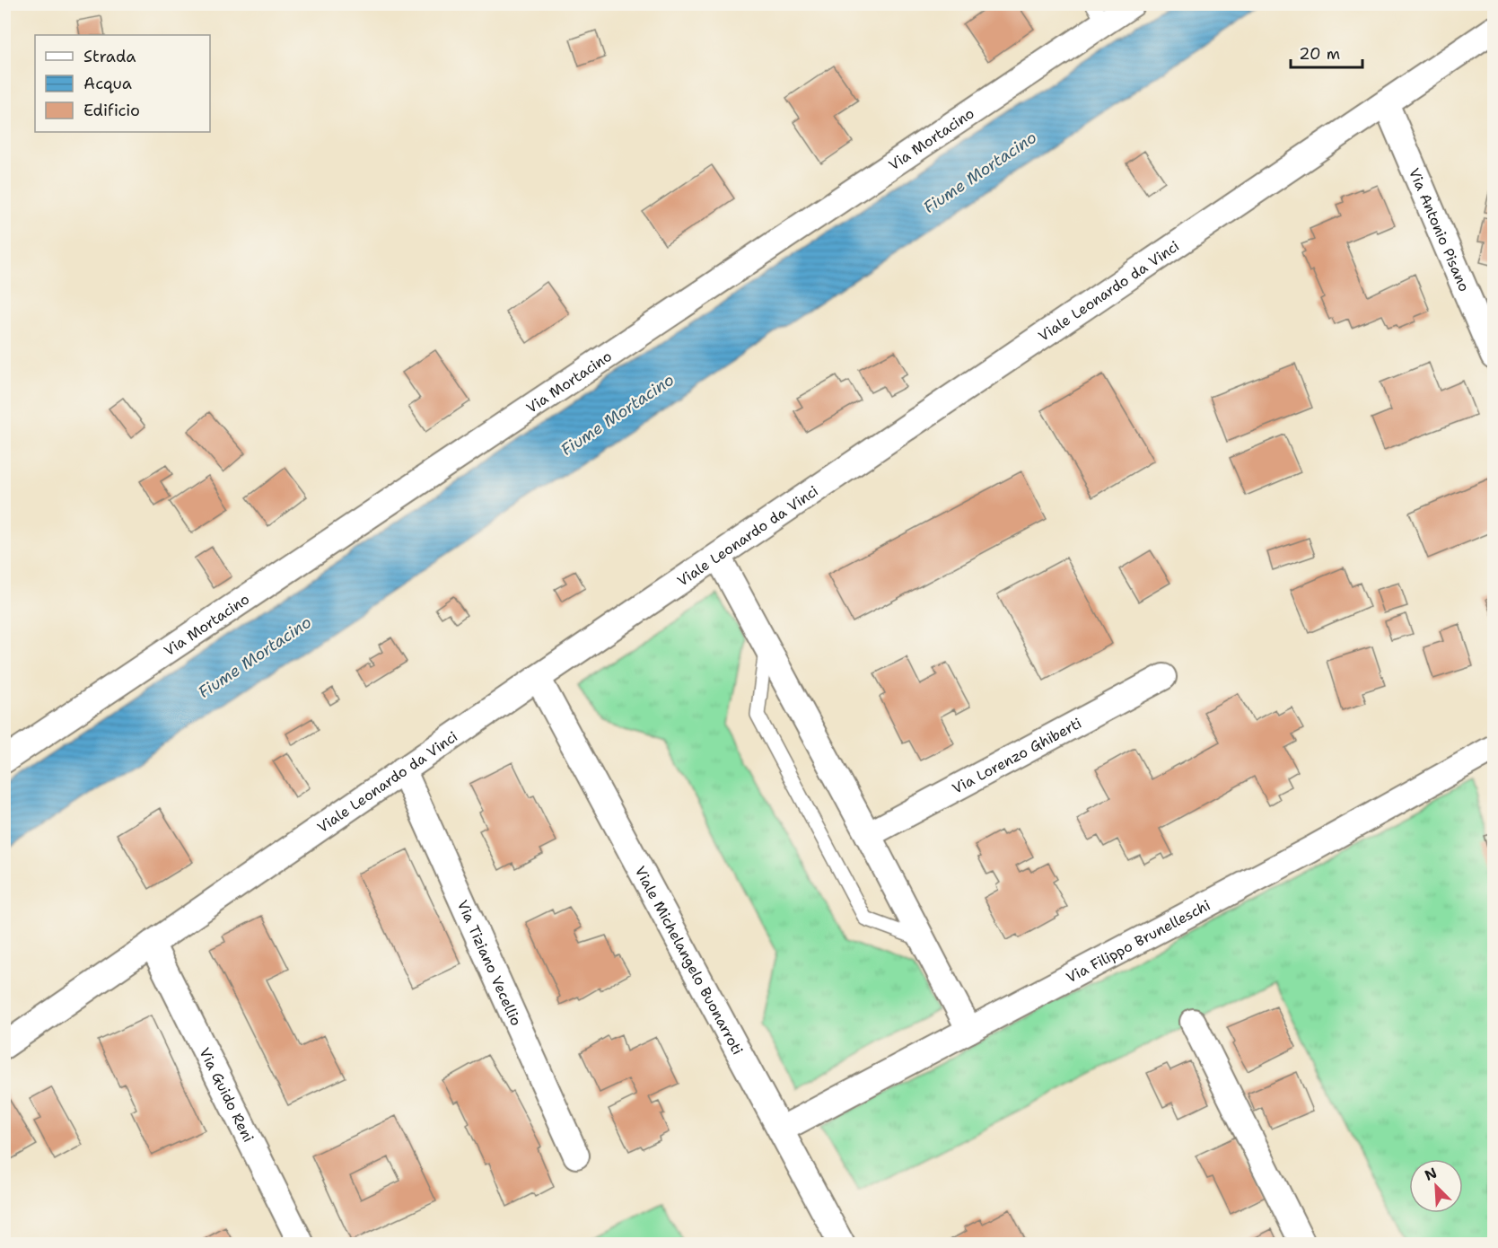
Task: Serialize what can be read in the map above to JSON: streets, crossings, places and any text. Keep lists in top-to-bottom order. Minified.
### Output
{"streets":{"street":["Via Mortacino","Via Antonio Pisano","Viale Leonardo da Vinci","Via Lorenzo Ghiberti","Via Filippo Brunelleschi","Viale Michelangelo Buonarroti","Via Tiziano Vecellio","Via Guido Reni"]},"crossings":[["Via Antonio Pisano","Viale Leonardo da Vinci"],["Viale Leonardo da Vinci","Viale Michelangelo Buonarroti"],["Viale Leonardo da Vinci","Via Tiziano Vecellio"],["Viale Leonardo da Vinci","Via Guido Reni"],["Via Filippo Brunelleschi","Viale Michelangelo Buonarroti"]],"water":["Fiume Mortacino"],"legend":["Strada","Acqua","Edificio"],"scale_bar":"20 m","north":"top left"}
